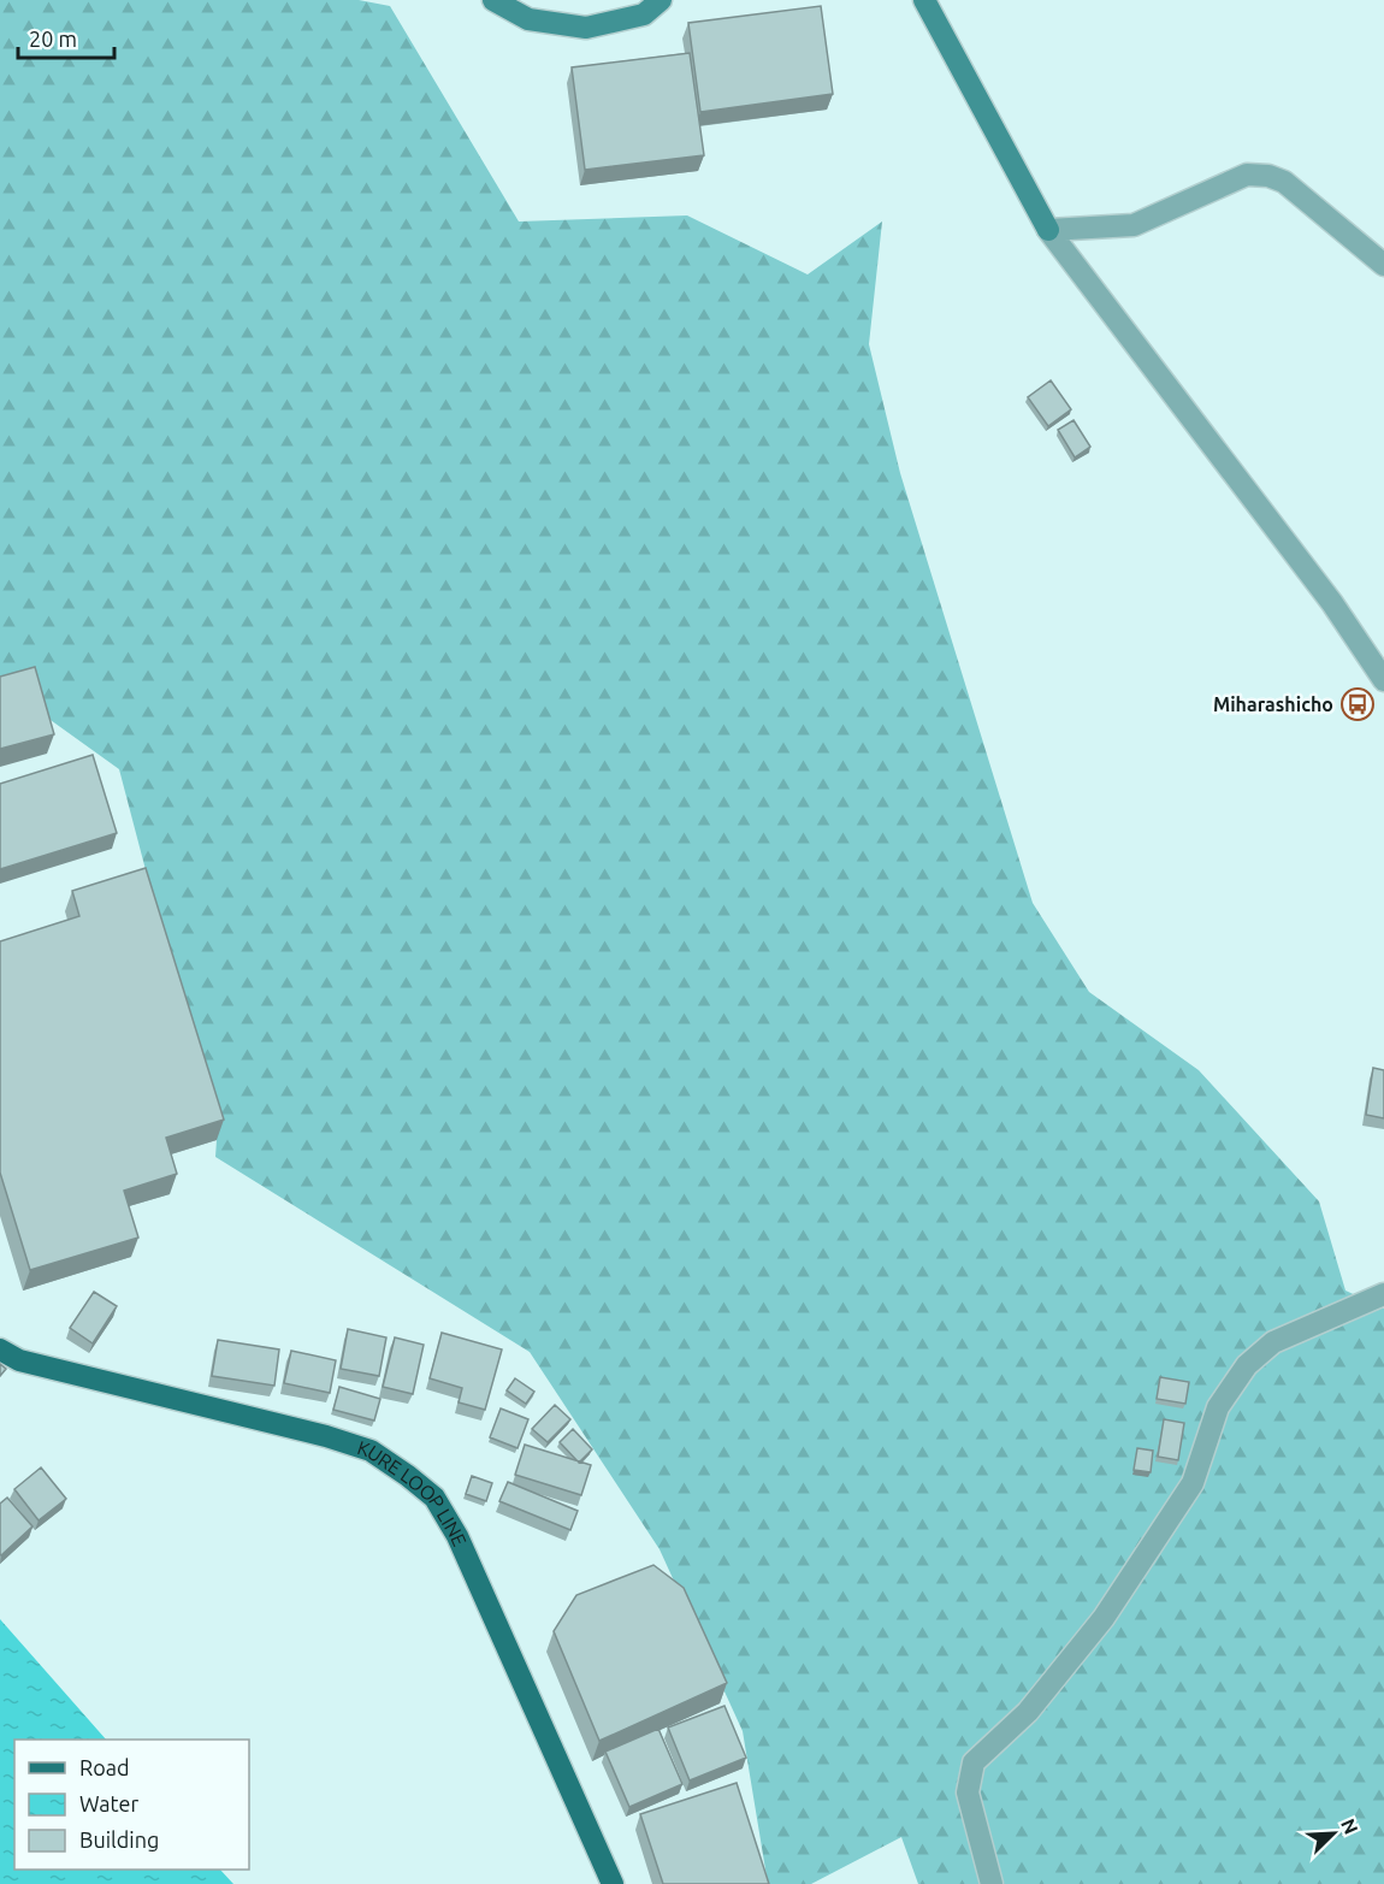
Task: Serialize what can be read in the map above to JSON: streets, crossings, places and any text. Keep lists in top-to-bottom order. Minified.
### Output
{"streets":{"main road":["KURE LOOP LINE"]},"places":{"bus stop":["Miharashicho"]},"legend":["Road","Water","Building"],"scale_bar":"20 m","north":"top right"}
